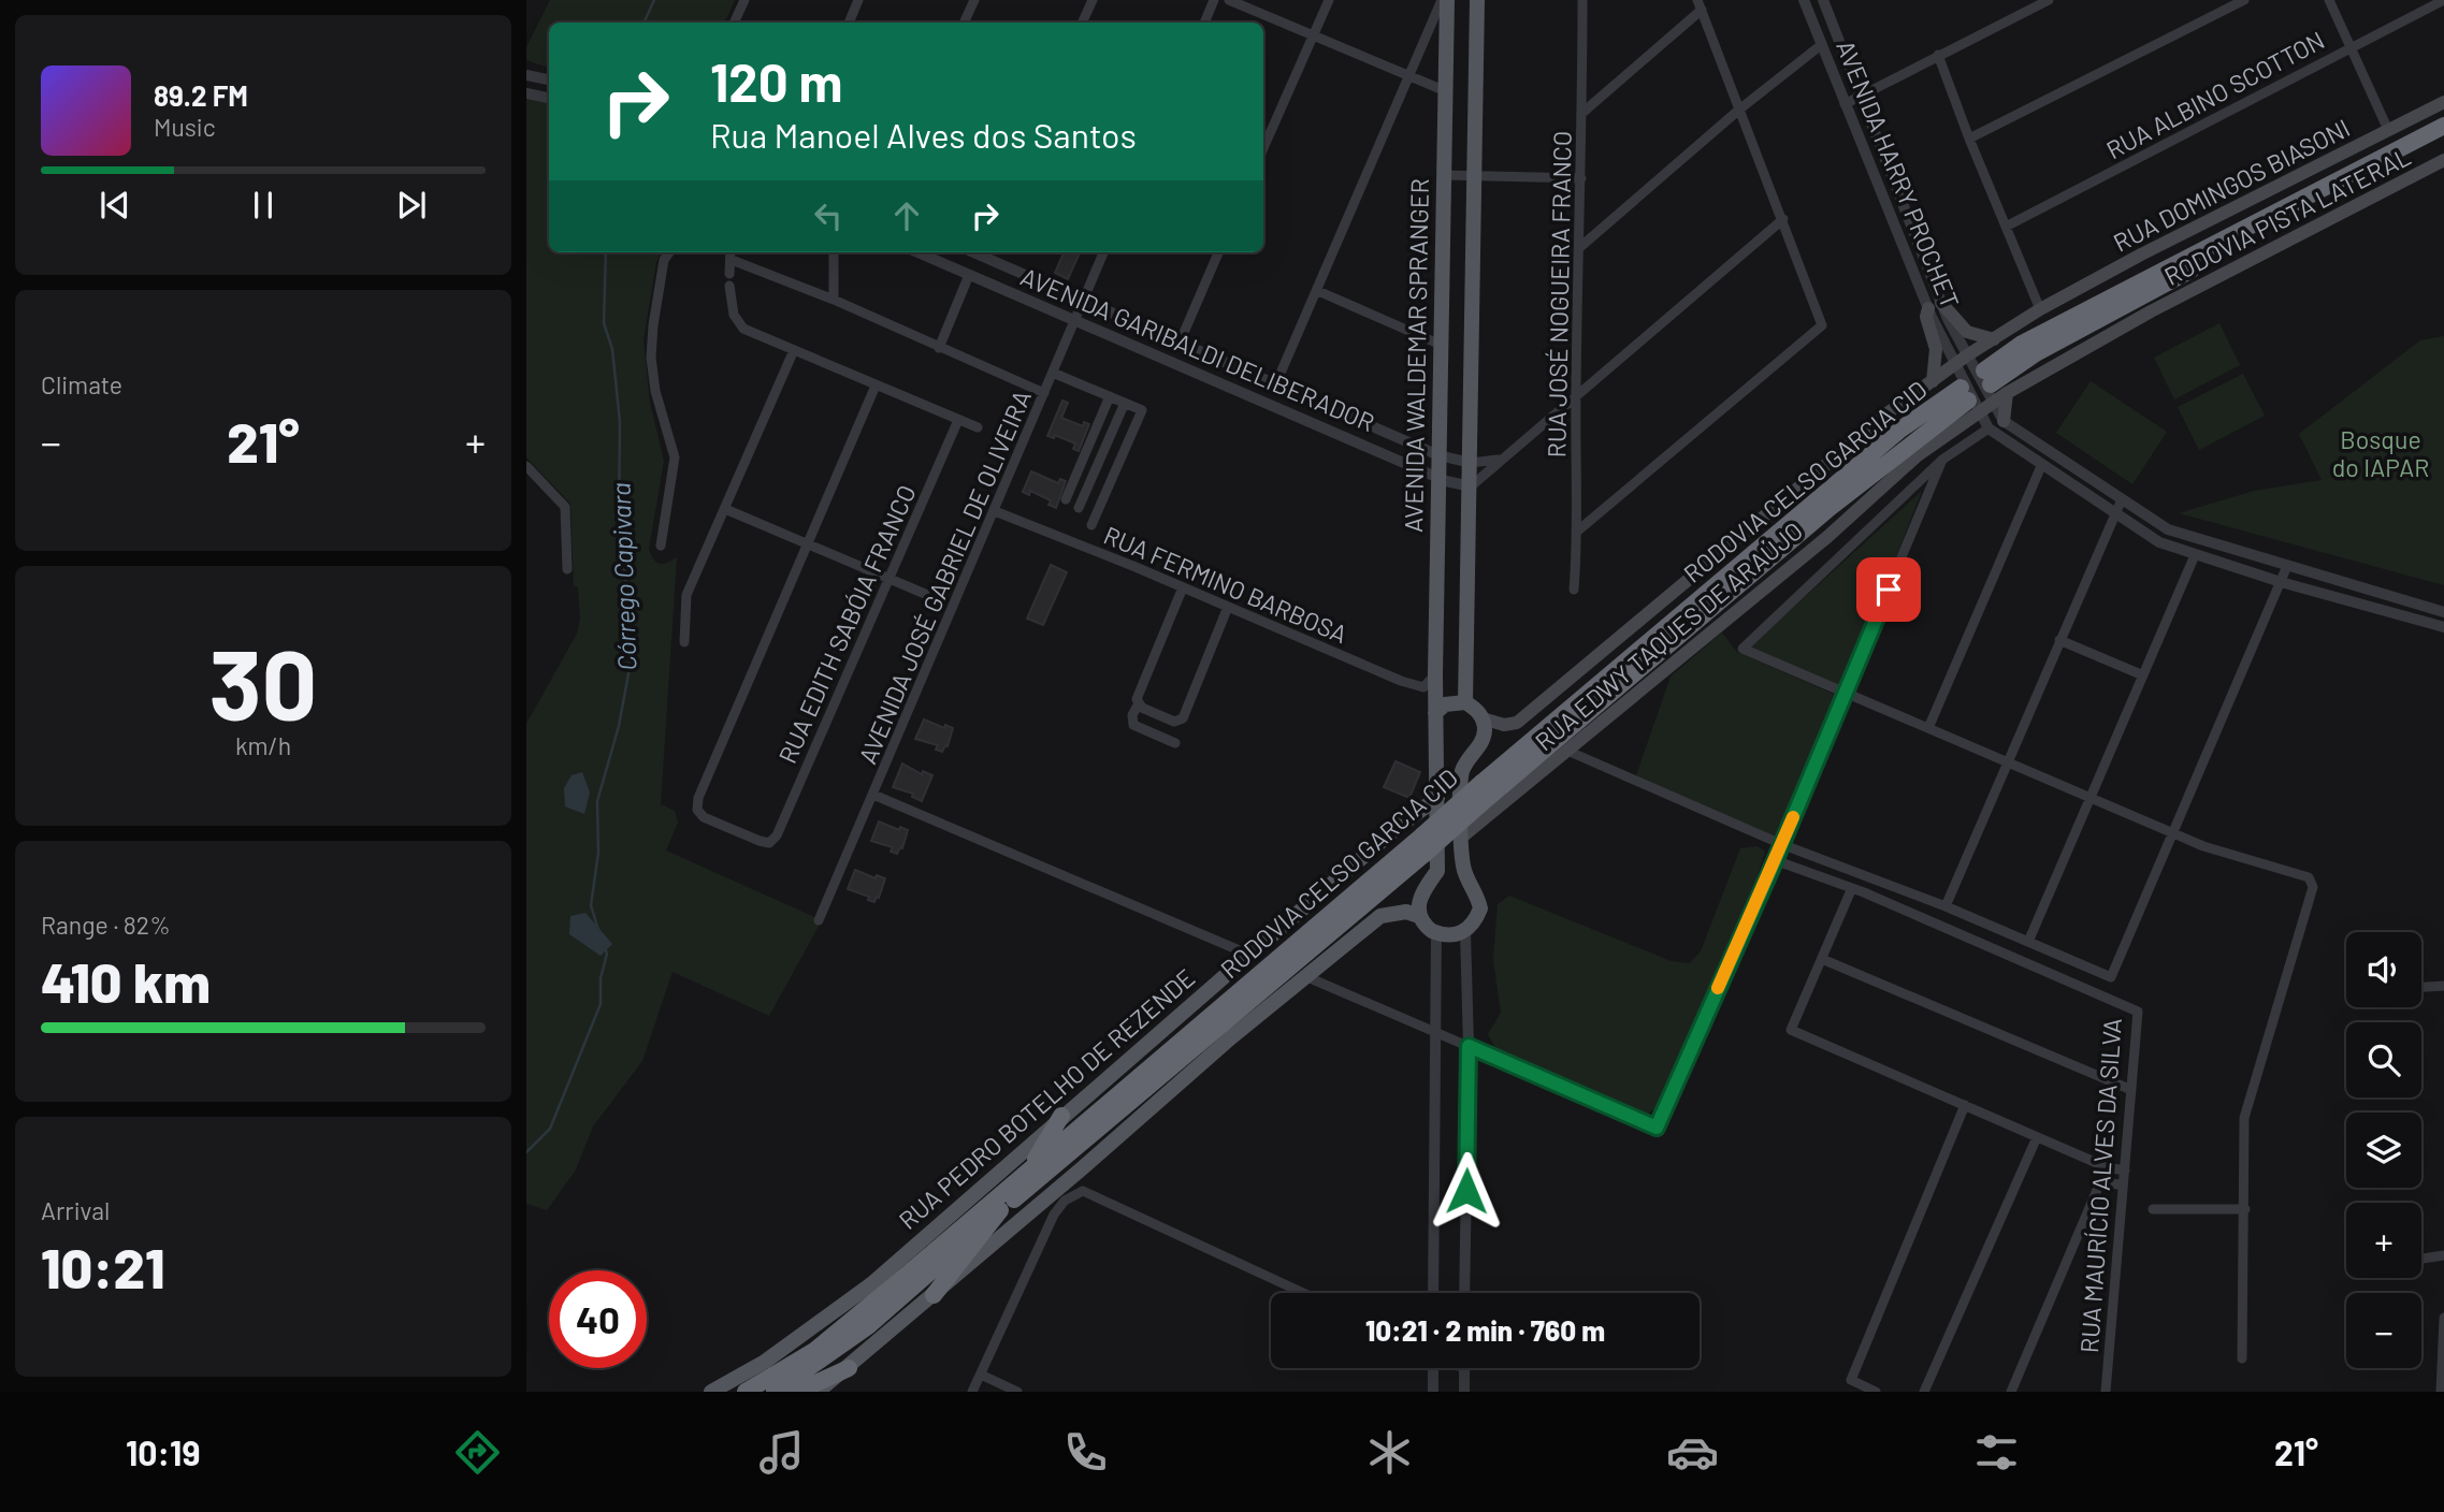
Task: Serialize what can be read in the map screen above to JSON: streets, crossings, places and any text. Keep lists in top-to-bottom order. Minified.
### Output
{"streets":{"highway":["RODOVIA CELSO GARCIA CID"],"main road":["RUA DOMINGOS BIASONI","RODOVIA PISTA LATERAL","AVENIDA WALDEMAR SPRANGER","RUA EDWY TAQUES DE ARAÚJO","RUA PEDRO BOTELHO DE REZENDE"],"street":["RUA ALBINO SCOTTON","AVENIDA HARRY PROCHET","RUA JOSÉ NOGUEIRA FRANCO","AVENIDA GARIBALDI DELIBERADOR","AVENIDA JOSÉ GABRIEL DE OLIVEIRA","RUA FERMINO BARBOSA","RUA EDITH SABÓIA FRANCO","RUA MAURÍCIO ALVES DA SILVA"]},"crossings":[["AVENIDA HARRY PROCHET","RODOVIA CELSO GARCIA CID"],["RUA DOMINGOS BIASONI","RODOVIA CELSO GARCIA CID"],["RODOVIA PISTA LATERAL","RODOVIA CELSO GARCIA CID"],["AVENIDA GARIBALDI DELIBERADOR","AVENIDA WALDEMAR SPRANGER"],["AVENIDA GARIBALDI DELIBERADOR","AVENIDA JOSÉ GABRIEL DE OLIVEIRA"],["AVENIDA WALDEMAR SPRANGER","RUA FERMINO BARBOSA"],["AVENIDA WALDEMAR SPRANGER","RUA PEDRO BOTELHO DE REZENDE"],["RODOVIA CELSO GARCIA CID","RUA EDWY TAQUES DE ARAÚJO"],["AVENIDA JOSÉ GABRIEL DE OLIVEIRA","RUA FERMINO BARBOSA"]],"water":["Córrego Capivara"],"parks":["Bosque do IAPAR"],"page":{"turn":["120 m","Rua Manoel Alves dos Santos"],"song":["89.2 FM","Music"],"tile":["Climate",["30","km/h"],["Range · 82%","410 km"],["Arrival","10:21"]],"heat":["−","21°","+"],"map_buttons":["+","−"],"limit":"40","trip":"10:21 · 2 min · 760 m","tabs":["10:19","21°"]}}
